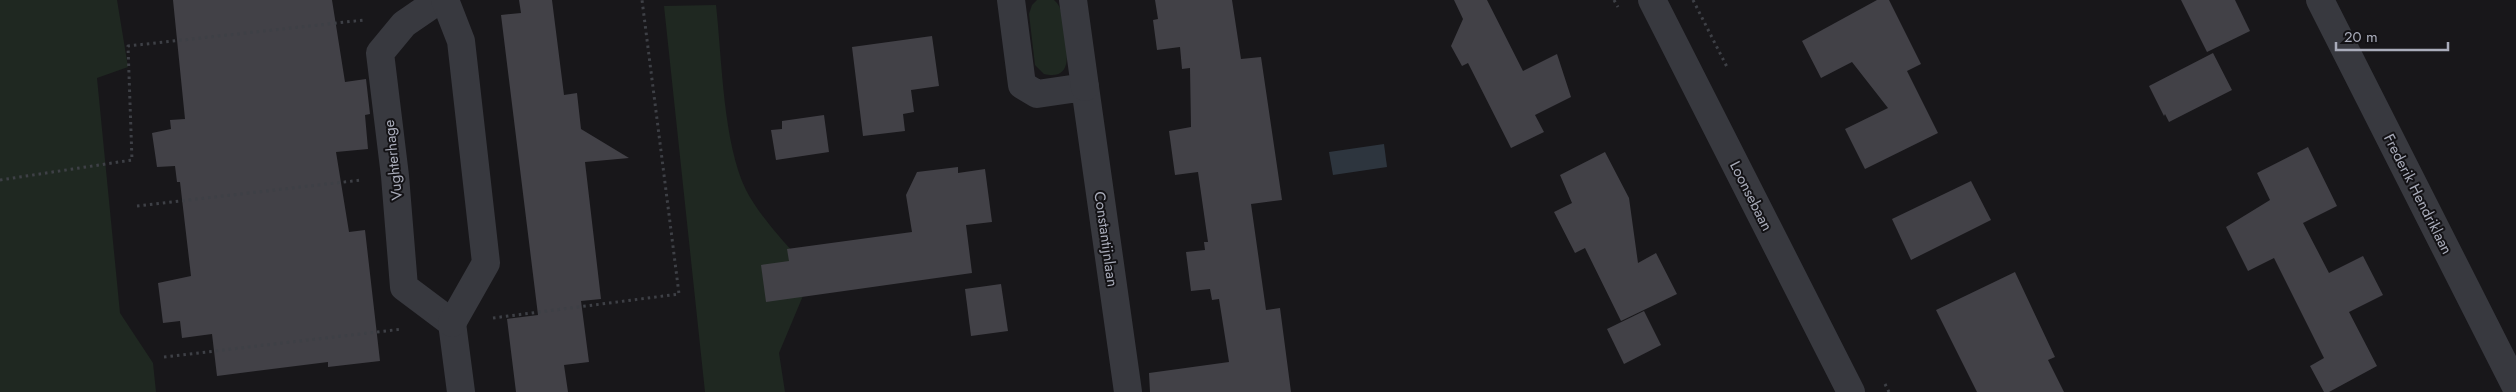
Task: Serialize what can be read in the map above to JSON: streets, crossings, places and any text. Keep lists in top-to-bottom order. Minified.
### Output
{"streets":{"street":["Vughterhage","Frederik Hendriklaan","Loonsebaan","Constantijnlaan"]},"scale_bar":"20 m"}
